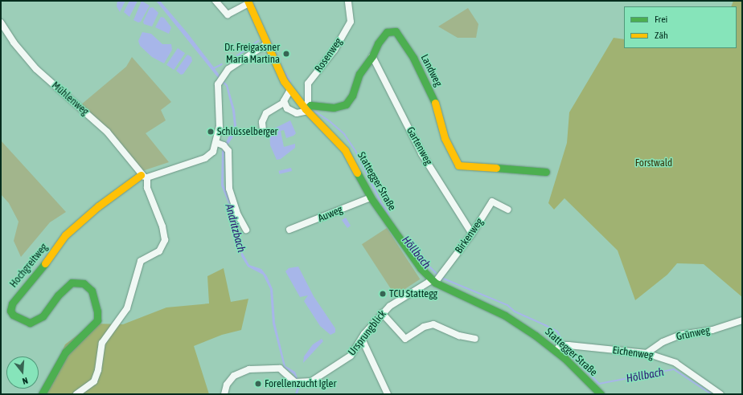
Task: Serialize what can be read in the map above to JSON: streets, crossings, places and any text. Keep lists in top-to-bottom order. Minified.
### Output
{"streets":{"street":["Rosenweg","Landweg","Mühlenweg","Gartenweg","Stattegger Straße","Auweg","Birkenweg","Hochgreitweg","Ursprungblick","Grünweg","Eichenweg"]},"crossings":[["Rosenweg","Landweg"],["Rosenweg","Stattegger Straße"],["Landweg","Gartenweg"],["Landweg","Stattegger Straße"],["Mühlenweg","Hochgreitweg"],["Gartenweg","Birkenweg"],["Stattegger Straße","Auweg"],["Stattegger Straße","Birkenweg"],["Stattegger Straße","Ursprungblick"],["Stattegger Straße","Eichenweg"],["Birkenweg","Ursprungblick"],["Grünweg","Eichenweg"]],"water":["Andritzbach","Höllbach"],"parks":["Forstwald"],"places":["Dr. Freigassner Maria Martina","Schlüsselberger","TCU Stattegg","Forellenzucht Igler"],"legend":["Frei","Zäh"],"north":"bottom"}
